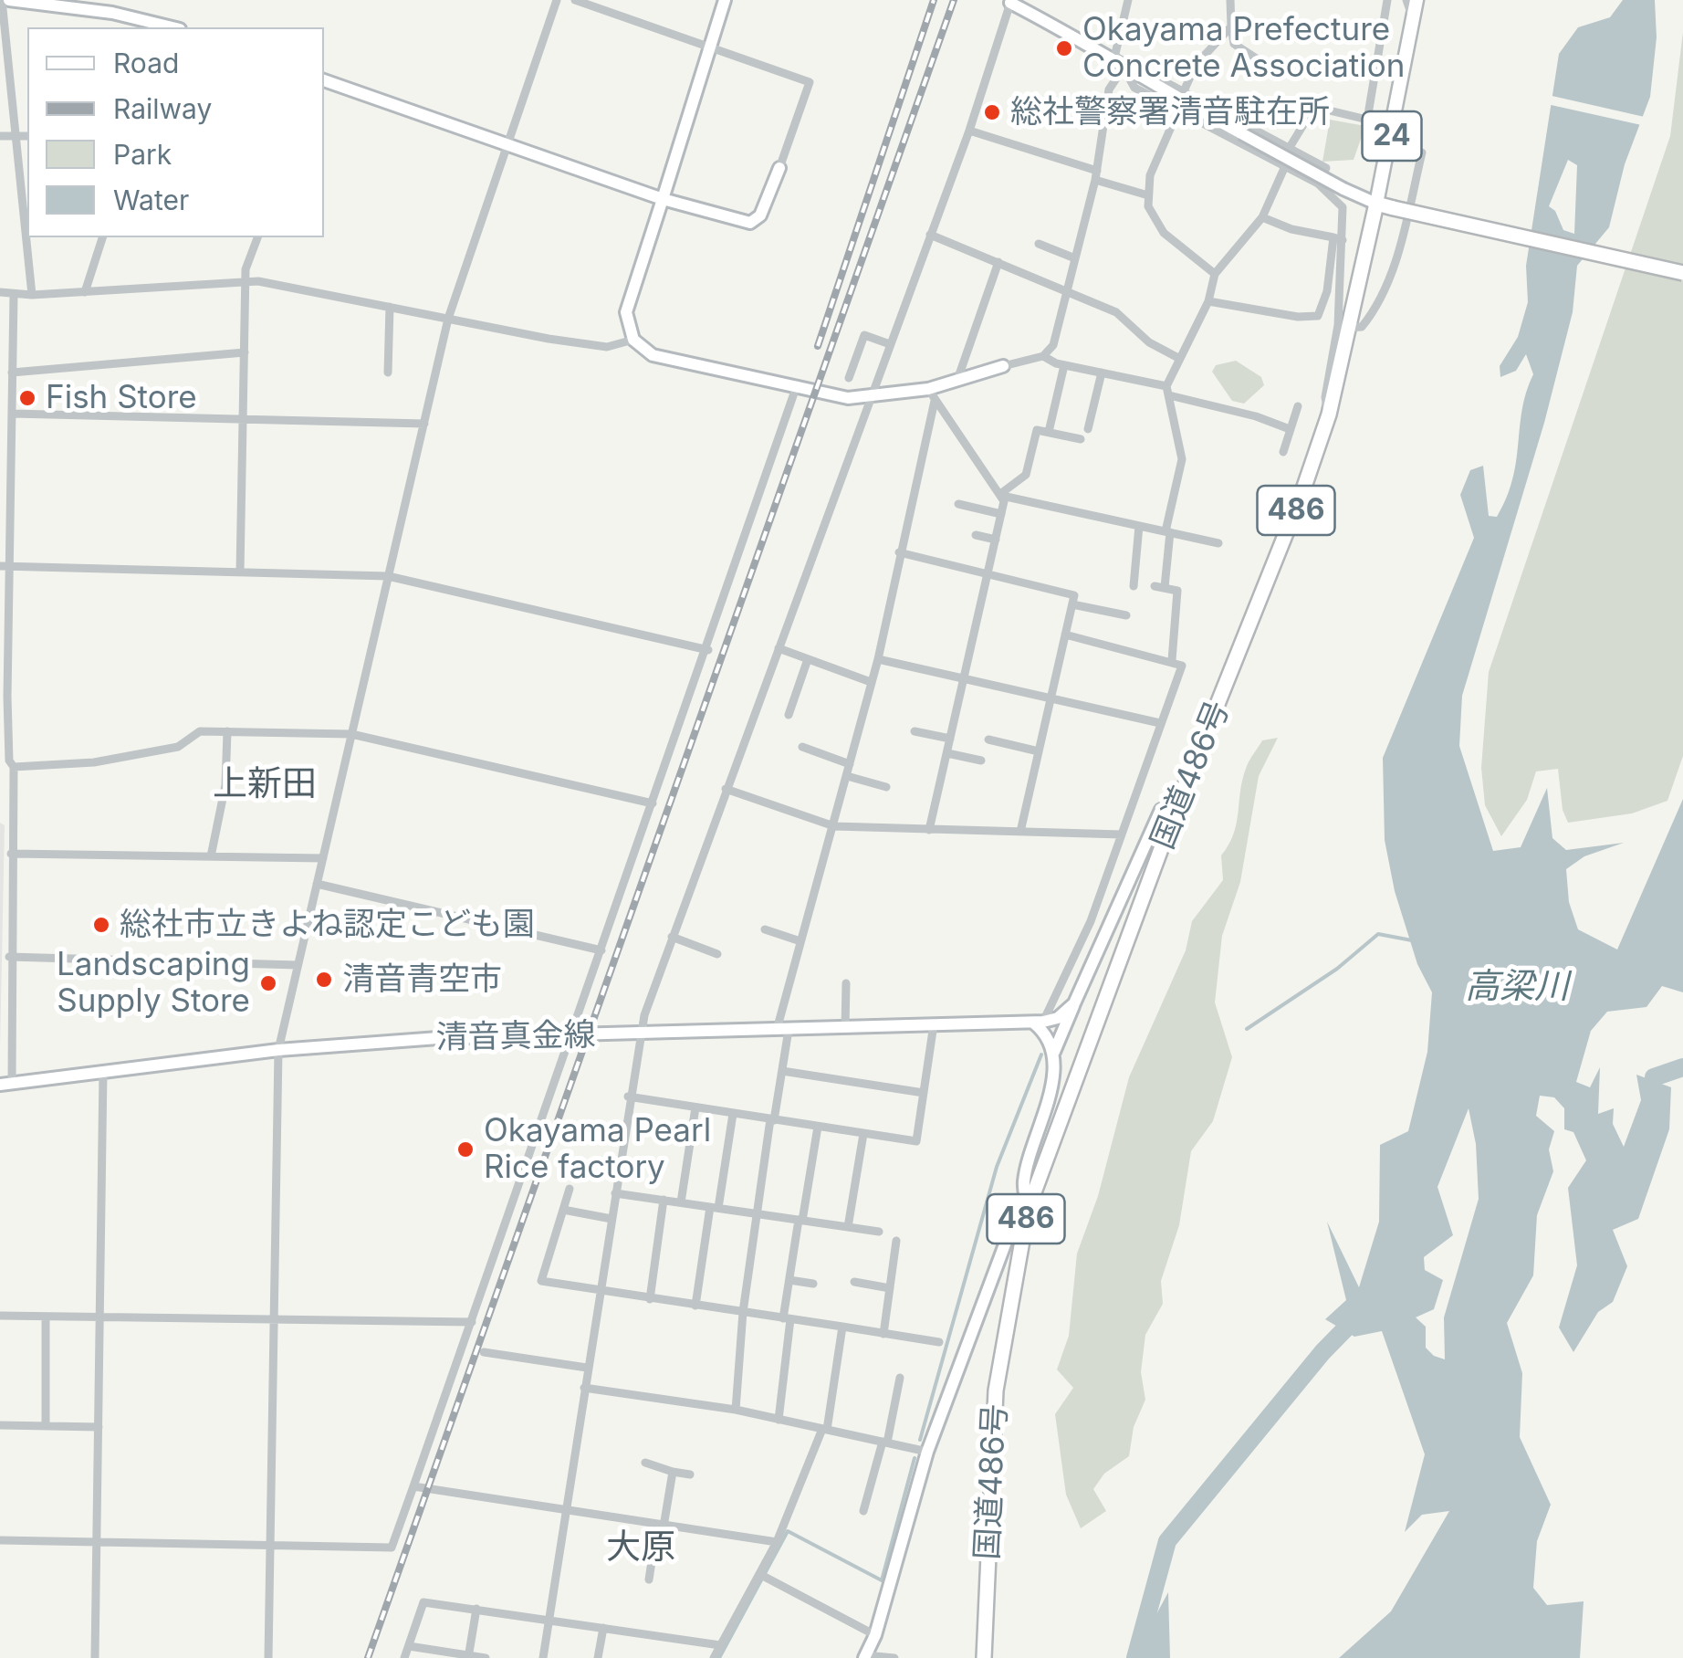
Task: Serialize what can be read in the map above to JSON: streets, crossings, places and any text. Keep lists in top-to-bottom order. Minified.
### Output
{"streets":{"highway":["486","国道486号"],"main road":["24"],"street":["清音真金線"]},"crossings":[["24","国道486号"]],"districts":["上新田","大原"],"water":["高梁川"],"places":["Okayama Prefecture Concrete Association","総社警察署清音駐在所","Fish Store","総社市立きよね認定こども園","清音青空市","Landscaping Supply Store","Okayama Pearl Rice factory"],"legend":["Road","Railway","Park","Water"]}
